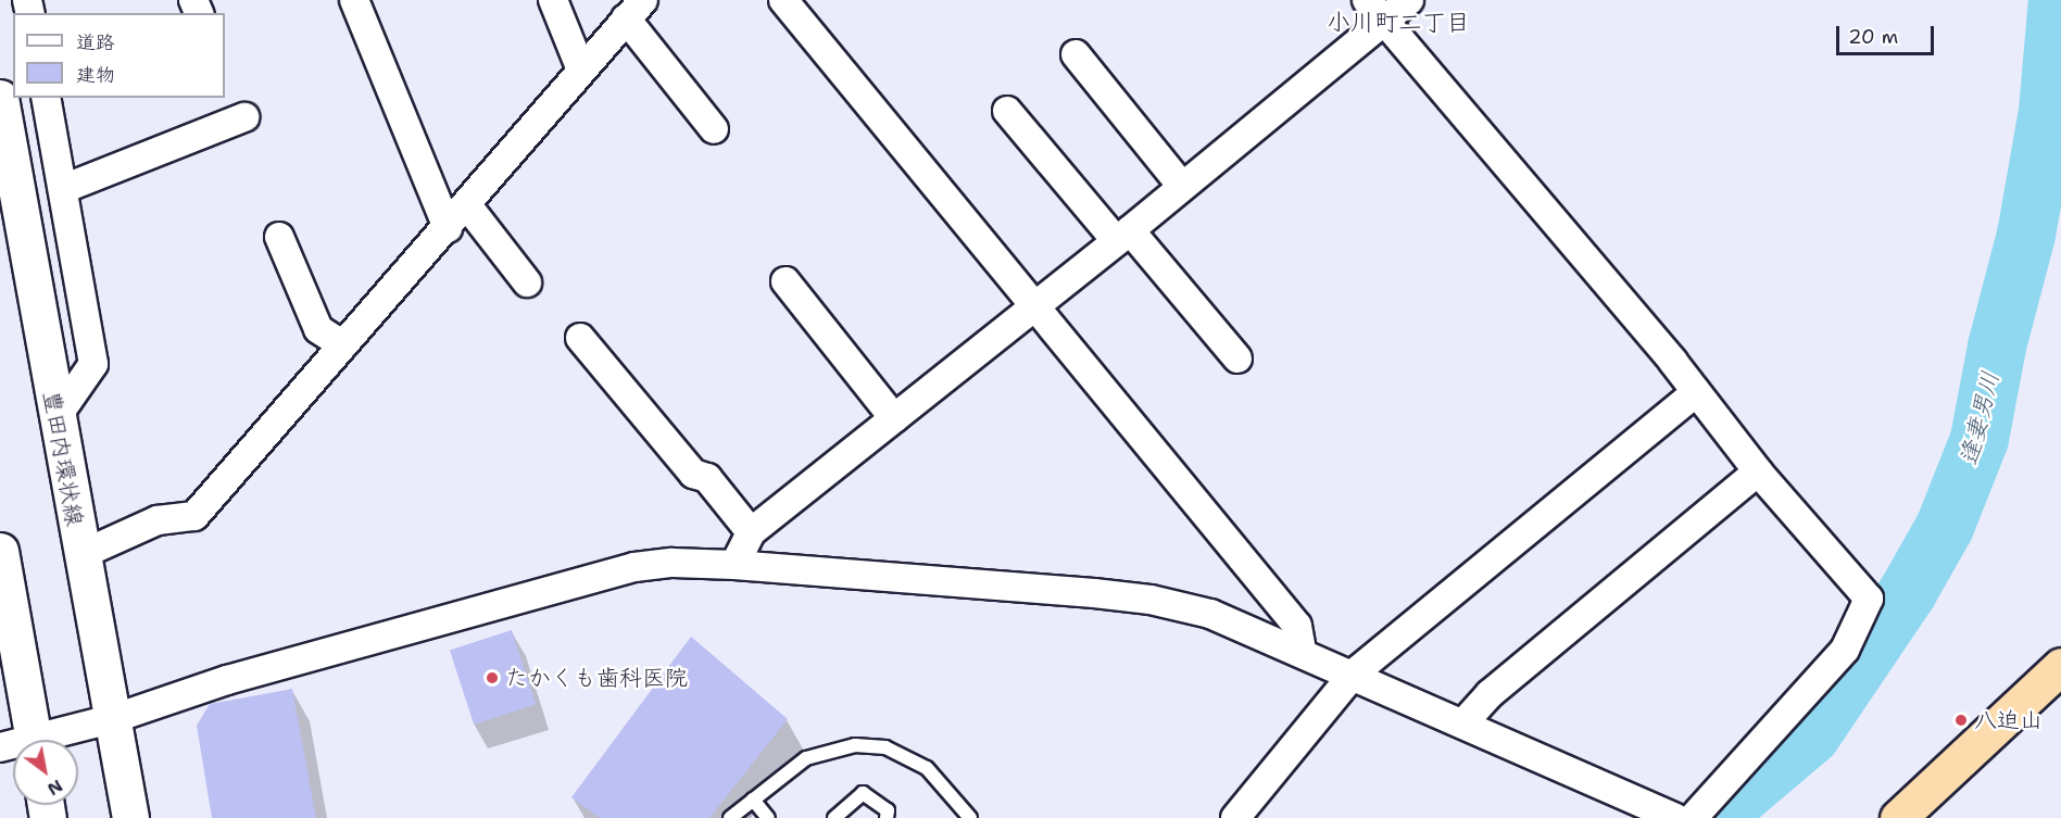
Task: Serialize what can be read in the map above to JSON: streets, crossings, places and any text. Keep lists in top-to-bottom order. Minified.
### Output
{"streets":{"street":["豊田内環状線"]},"districts":["小川町二丁目"],"water":["逢妻男川"],"places":["たかくも歯科医院","八迫山"],"legend":["道路","建物"],"scale_bar":"20 m","north":"bottom right"}
